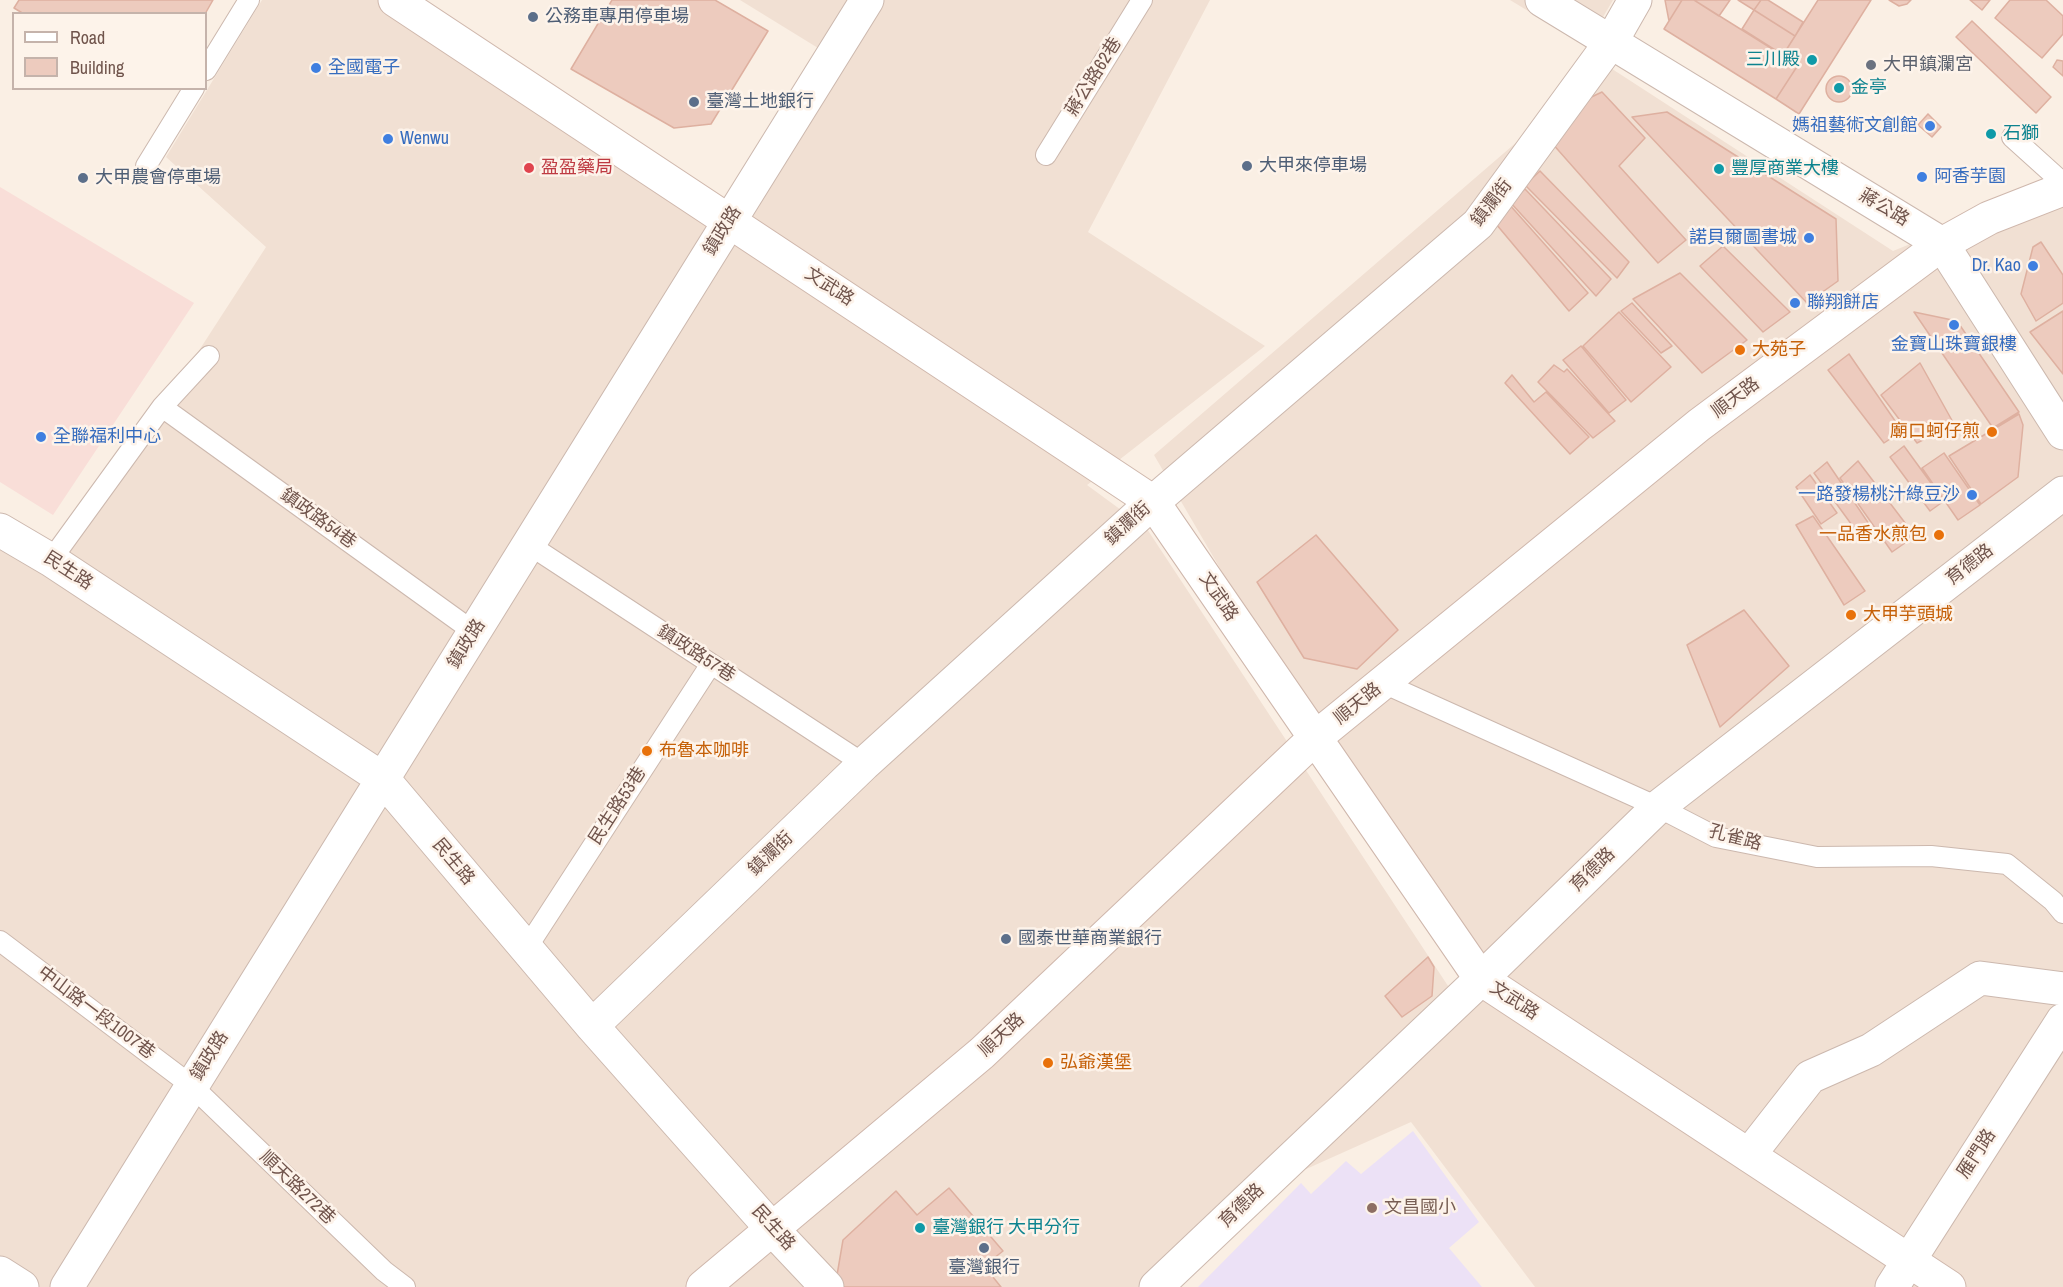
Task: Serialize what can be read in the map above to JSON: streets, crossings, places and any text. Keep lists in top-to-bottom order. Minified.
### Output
{"streets":{"street":["鎮瀾街","蔣公路","鎮政路","文武路","順天路","育德路","民生路","雁門路"],"lane":["蔣公路62巷","鎮政路54巷","鎮政路57巷","民生路53巷","孔雀路","中山路一段1007巷","順天路272巷"]},"crossings":[["鎮瀾街","蔣公路"],["鎮瀾街","文武路"],["鎮瀾街","民生路"],["鎮瀾街","鎮政路57巷"],["蔣公路","順天路"],["鎮政路","文武路"],["鎮政路","鎮政路54巷"],["鎮政路","民生路"],["鎮政路","鎮政路57巷"],["鎮政路","中山路一段1007巷"],["鎮政路","順天路272巷"],["文武路","順天路"],["文武路","育德路"],["文武路","雁門路"],["順天路","民生路"],["順天路","孔雀路"],["育德路","孔雀路"],["民生路","民生路53巷"],["鎮政路57巷","民生路53巷"],["中山路一段1007巷","順天路272巷"]],"places":["公務車專用停車場","三川殿","大甲鎮瀾宮","全國電子","金亭","臺灣土地銀行","媽祖藝術文創館","石獅","Wenwu","大甲來停車場","盈盈藥局","豐厚商業大樓","阿香芋園","大甲農會停車場","諾貝爾圖書城","Dr. Kao","聯翔餅店","金寶山珠寶銀樓","大苑子","廟口蚵仔煎","全聯福利中心","一路發楊桃汁綠豆沙","一品香水煎包","大甲芋頭城","布魯本咖啡","國泰世華商業銀行","弘爺漢堡","文昌國小","臺灣銀行 大甲分行","臺灣銀行"],"legend":["Road","Building"]}
